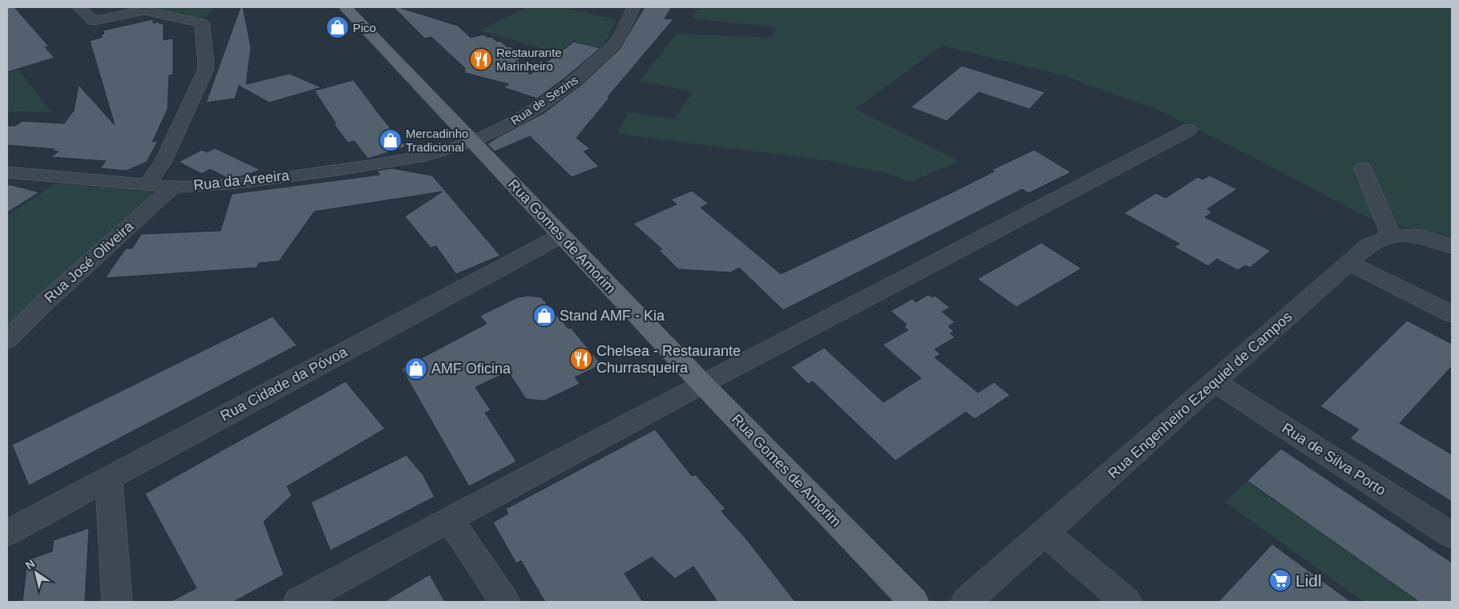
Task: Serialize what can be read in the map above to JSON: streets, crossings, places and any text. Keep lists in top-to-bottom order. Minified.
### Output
{"streets":{"main road":["Rua Gomes de Amorim"],"street":["Rua de Sezins","Rua da Areeira","Rua José Oliveira","Rua Cidade da Póvoa","Rua Engenheiro Ezequiel de Campos","Rua de Silva Porto"]},"crossings":[["Rua de Sezins","Rua da Areeira"],["Rua de Sezins","Rua Gomes de Amorim"],["Rua da Areeira","Rua Gomes de Amorim"],["Rua da Areeira","Rua José Oliveira"],["Rua Gomes de Amorim","Rua Cidade da Póvoa"],["Rua Engenheiro Ezequiel de Campos","Rua de Silva Porto"]],"places":{"shop":["Pico","Mercadinho Tradicional","Stand AMF - Kia","AMF Oficina"],"restaurant":["Restaurante Marinheiro","Chelsea - Restaurante Churrasqueira"],"supermarket":["Lidl"]},"north":"top left"}
